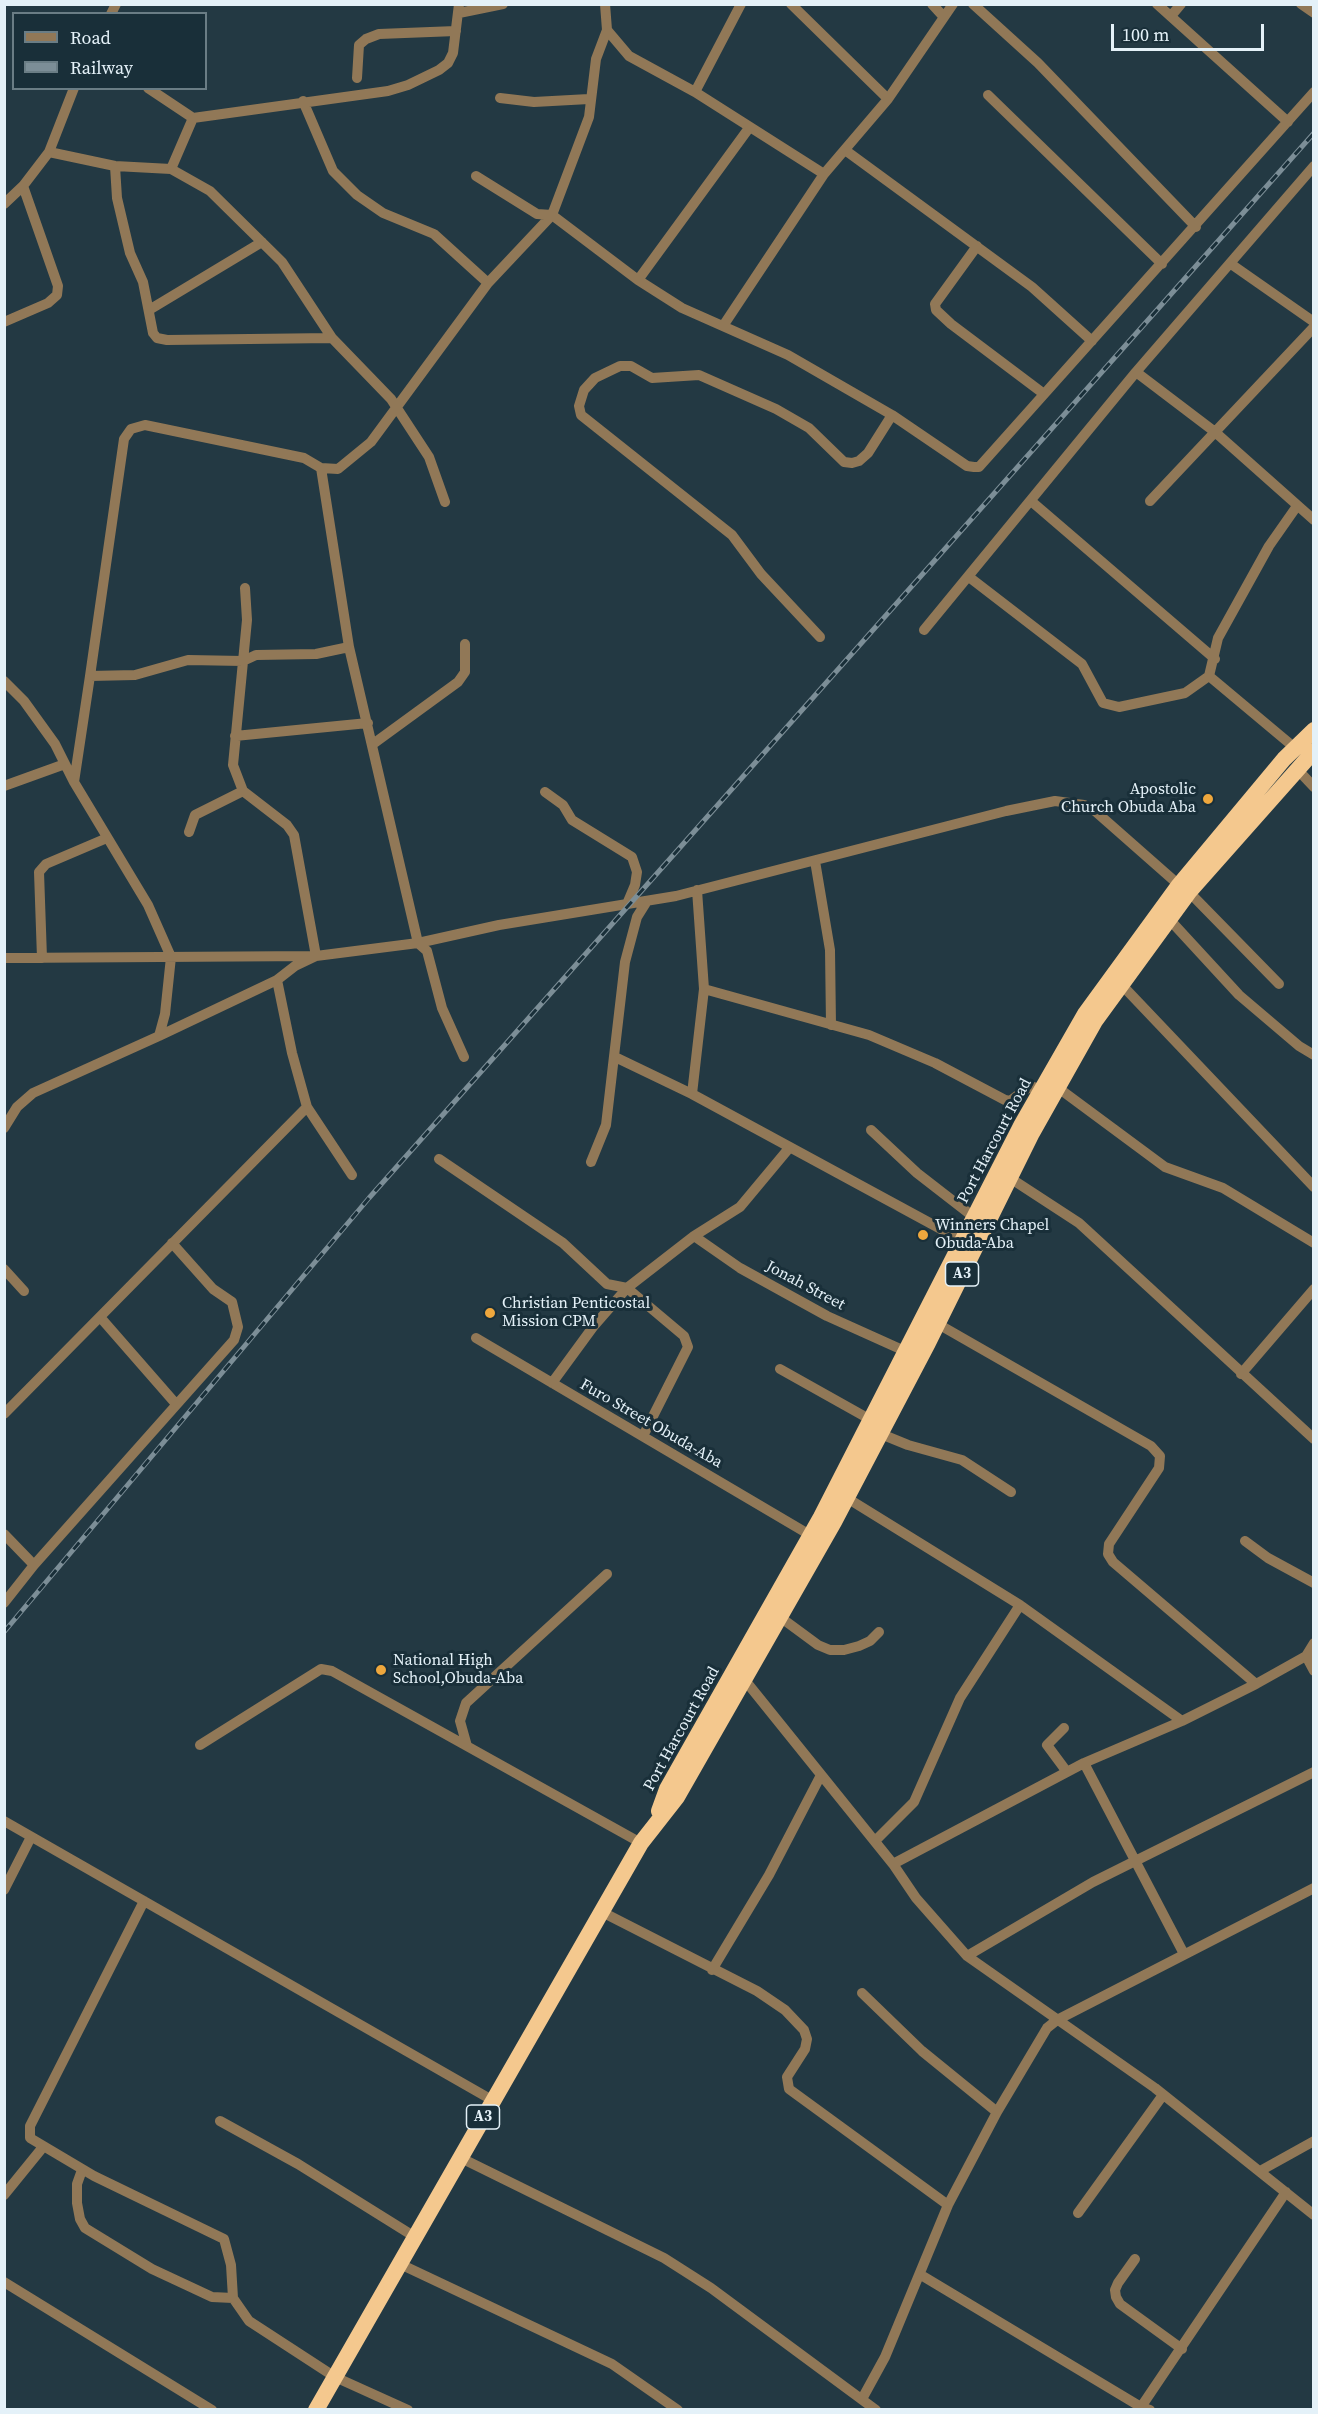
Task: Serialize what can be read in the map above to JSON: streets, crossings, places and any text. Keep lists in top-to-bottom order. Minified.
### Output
{"streets":{"highway":["Port Harcourt Road","A3"],"street":["Jonah Street","Furo Street Obuda-Aba"]},"crossings":[["Port Harcourt Road","A3"],["Port Harcourt Road","Jonah Street"],["Port Harcourt Road","Furo Street Obuda-Aba"]],"places":["Apostolic Church Obuda Aba","Winners Chapel Obuda-Aba","Christian Penticostal Mission CPM","National High School,Obuda-Aba"],"legend":["Road","Railway"],"scale_bar":"100 m"}
